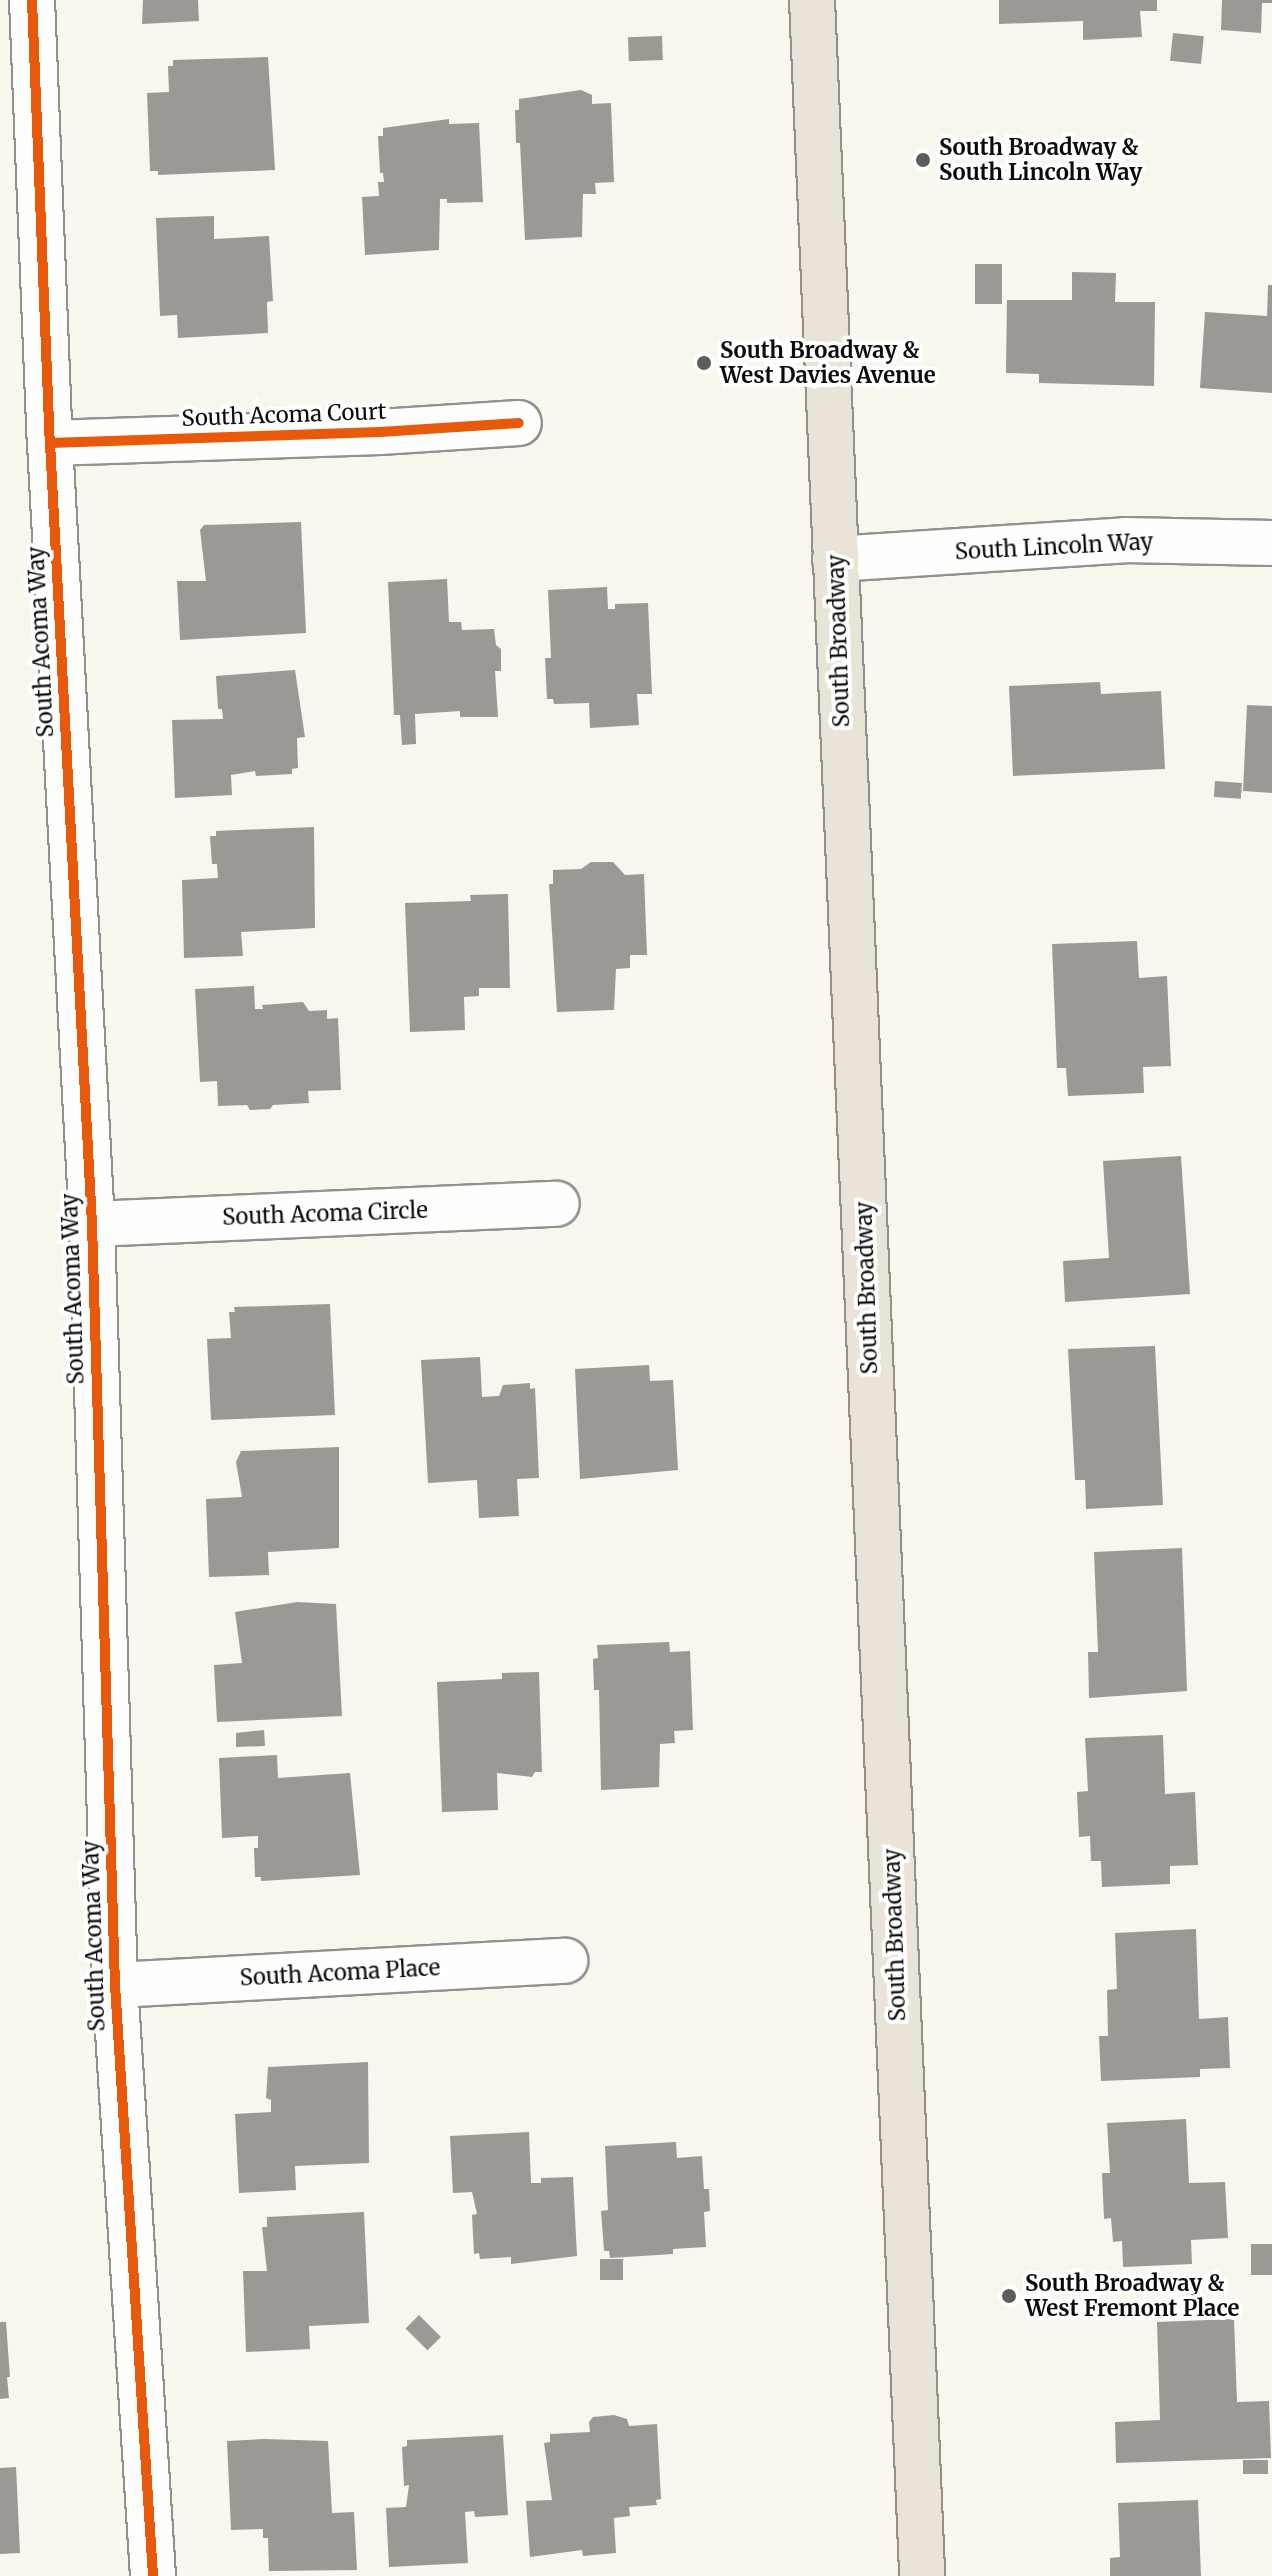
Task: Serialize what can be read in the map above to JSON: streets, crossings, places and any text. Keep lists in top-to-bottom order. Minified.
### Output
{"streets":{"main road":["South Broadway"],"street":["South Acoma Court","South Lincoln Way","South Acoma Way","South Acoma Circle","South Acoma Place"]},"crossings":[["South Acoma Court","South Acoma Way"],["South Lincoln Way","South Broadway"],["South Acoma Way","South Acoma Circle"],["South Acoma Way","South Acoma Place"]],"places":["South Broadway & South Lincoln Way","South Broadway & West Davies Avenue","South Broadway & West Fremont Place"]}
